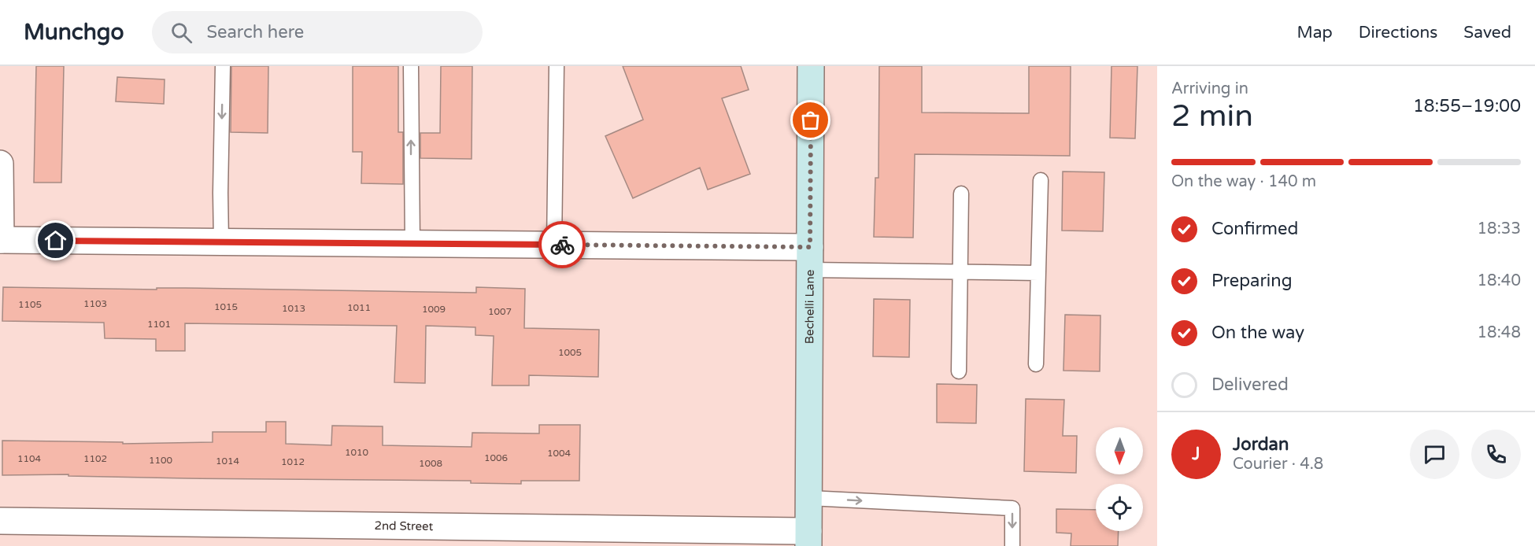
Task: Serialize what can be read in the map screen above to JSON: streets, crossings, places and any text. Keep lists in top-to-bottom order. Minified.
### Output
{"streets":{"main road":["Bechelli Lane"],"street":["2nd Street"]},"crossings":[["Bechelli Lane","2nd Street"]],"house_numbers":["1103","1105","1015","1011","1013","1009","1007","1101","1005","1010","1004","1006","1104","1102","1100","1014","1012","1008"],"north":"bottom","page":{"header":"Munchgo","search":"Search here","nav":["Map","Directions","Saved"],"heading":["2 min","Arriving in","18:55–19:00"],"panel":["Jordan","Courier · 4.8"],"bar":"On the way · 140 m","list":[["Confirmed","18:33"],["Preparing","18:40"],["On the way","18:48"],"Delivered"],"round":"J"}}
